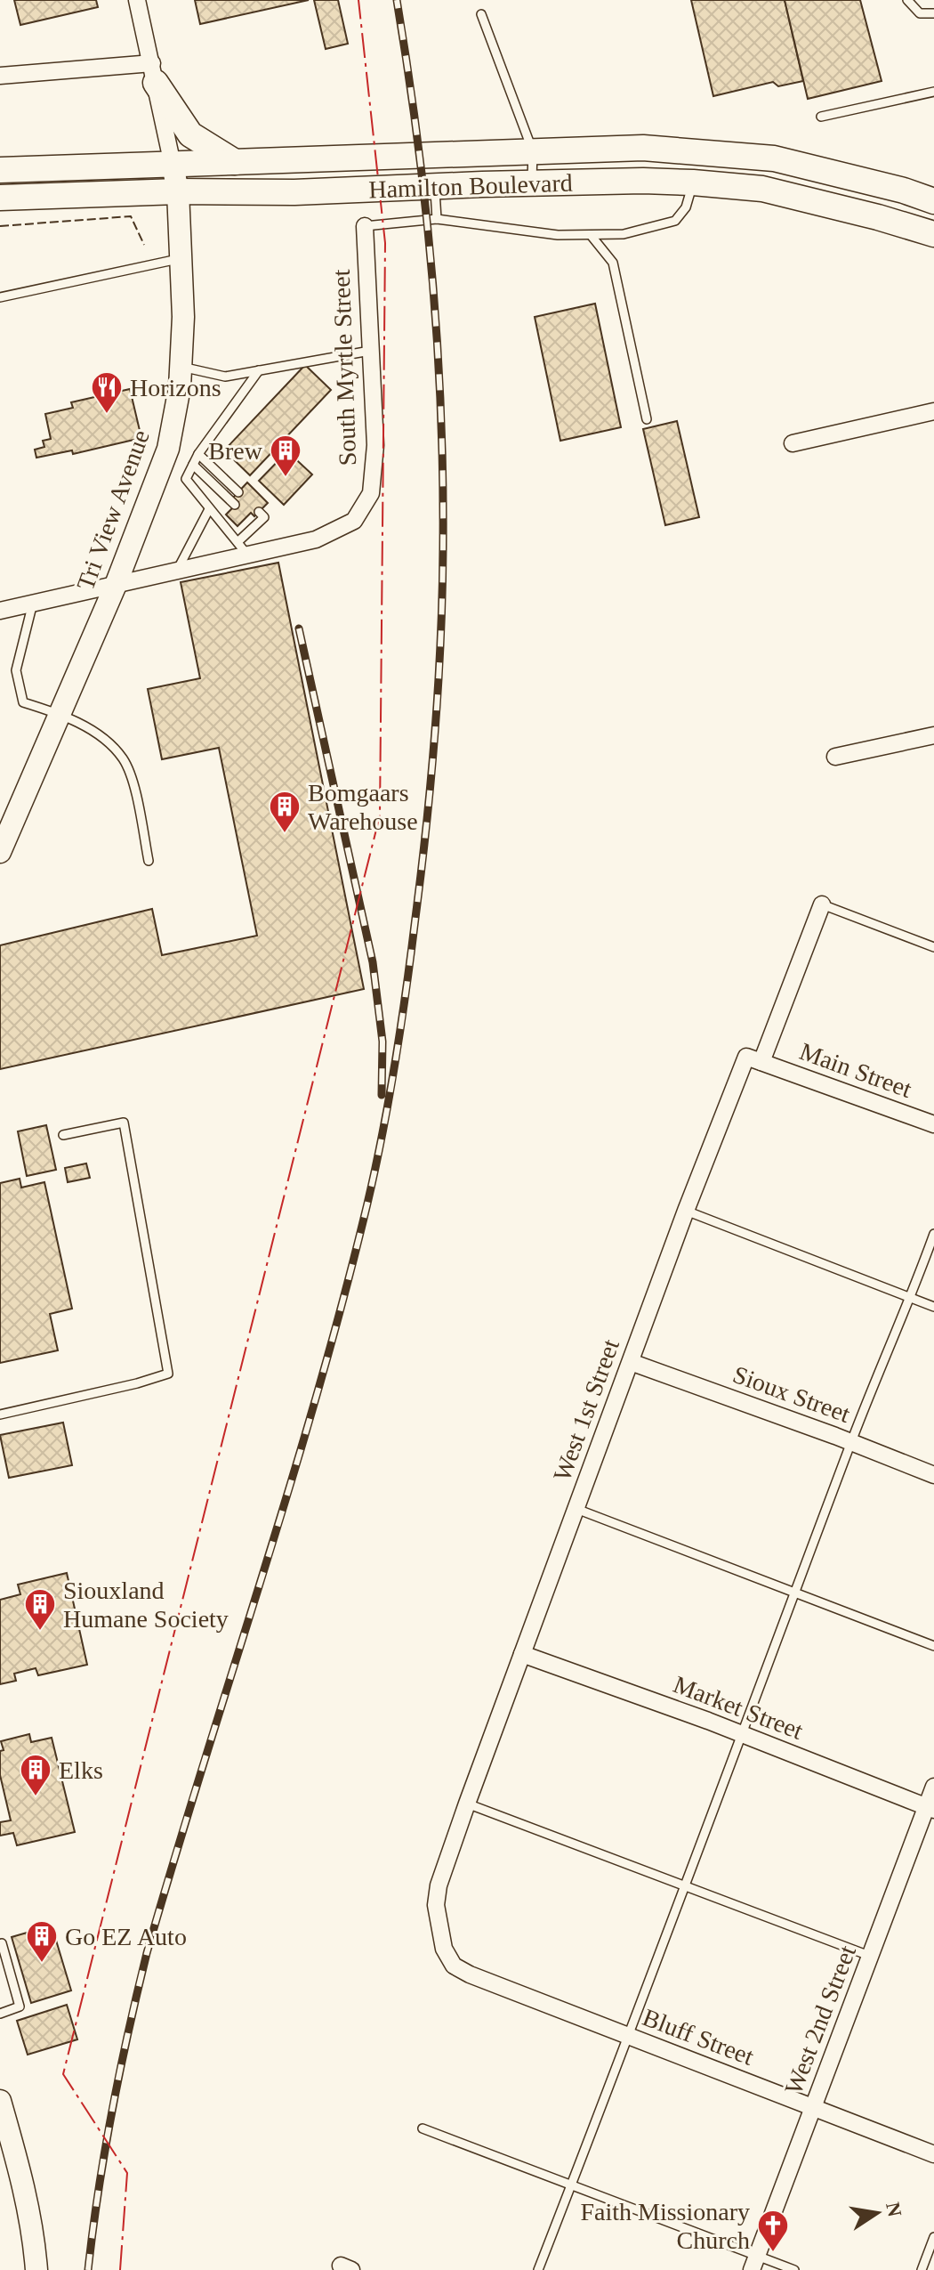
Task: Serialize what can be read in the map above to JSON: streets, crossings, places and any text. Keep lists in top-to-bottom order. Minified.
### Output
{"streets":{"main road":["Hamilton Boulevard"],"street":["South Myrtle Street","Tri View Avenue","Main Street","Sioux Street","West 1st Street","Market Street","West 2nd Street","Bluff Street"]},"crossings":[["Hamilton Boulevard","Tri View Avenue"],["South Myrtle Street","Tri View Avenue"],["Main Street","West 1st Street"],["Sioux Street","West 1st Street"],["West 1st Street","Market Street"],["West 1st Street","Bluff Street"],["Market Street","West 2nd Street"],["West 2nd Street","Bluff Street"]],"places":{"restaurant":["Horizons"],"building":["Brew","Bomgaars Warehouse","Siouxland Humane Society","Elks","Go EZ Auto"],"church":["Faith Missionary Church"]},"north":"right"}
